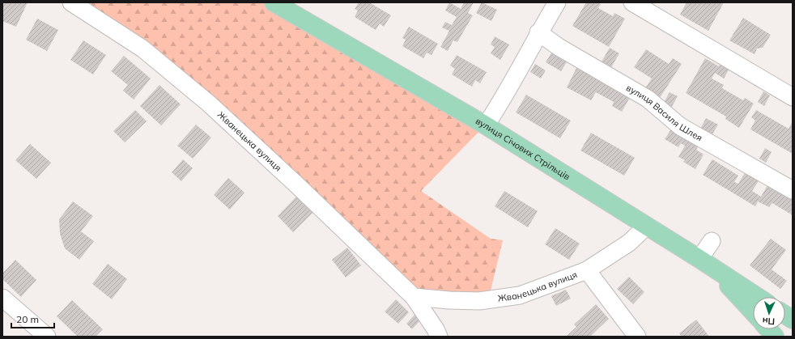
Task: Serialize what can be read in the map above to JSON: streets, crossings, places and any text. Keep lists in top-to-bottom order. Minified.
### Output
{"streets":{"main road":["вулиця Січових Стрільців"],"street":["вулиця Василя Шлея","Жванецька вулиця"]},"crossings":[["Жванецька вулиця","вулиця Січових Стрільців"]],"scale_bar":"20 m","north":"bottom"}
